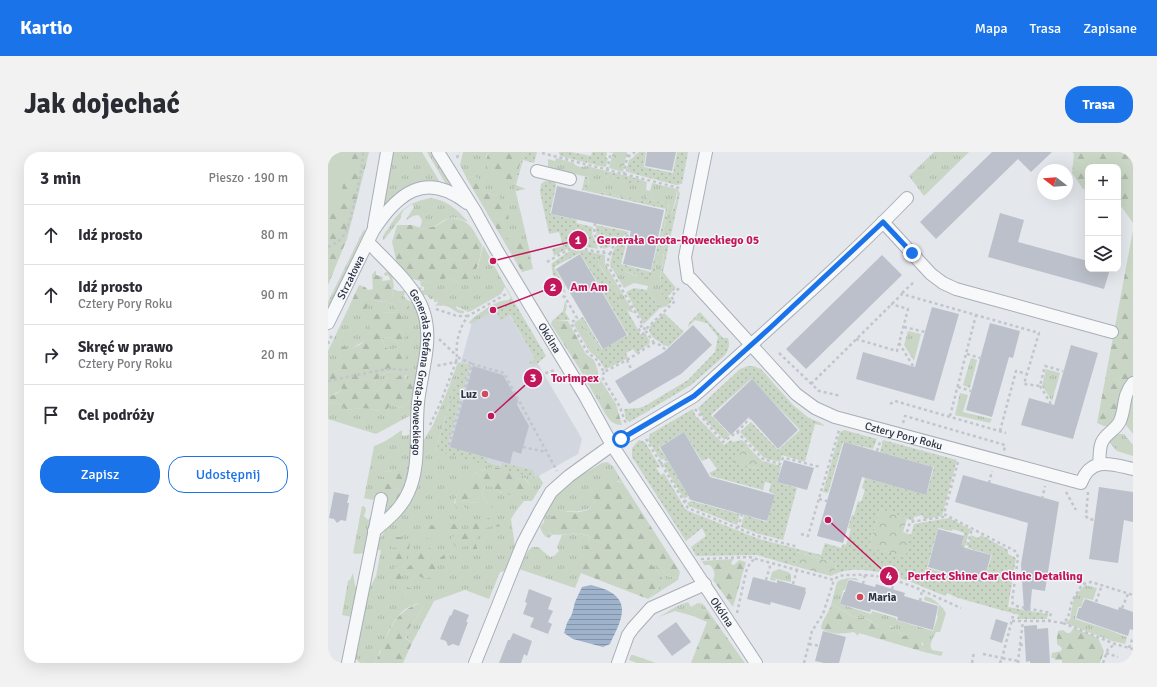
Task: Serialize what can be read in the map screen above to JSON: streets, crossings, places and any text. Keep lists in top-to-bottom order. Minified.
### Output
{"streets":{"street":["Strzałowa","Okólna","Generała Stefana Grota-Roweckiego","Cztery Pory Roku"]},"crossings":[["Strzałowa","Generała Stefana Grota-Roweckiego"]],"places":["Generała Grota-Roweckiego 05","Am Am","Luz","Torimpex","Perfect Shine Car Clinic Detailing","Maria"],"north":"left","page":{"header":"Kartio","nav":["Mapa","Trasa","Zapisane"],"buttons":["Trasa",["Zapisz","Udostępnij"]],"title":"Jak dojechać","heading":["3 min","Pieszo · 190 m"],"map_buttons":["+","−"],"list":[["Idź prosto","80 m"],["Idź prosto","Cztery Pory Roku","90 m"],["Skręć w prawo","Cztery Pory Roku","20 m"],"Cel podróży"]}}
